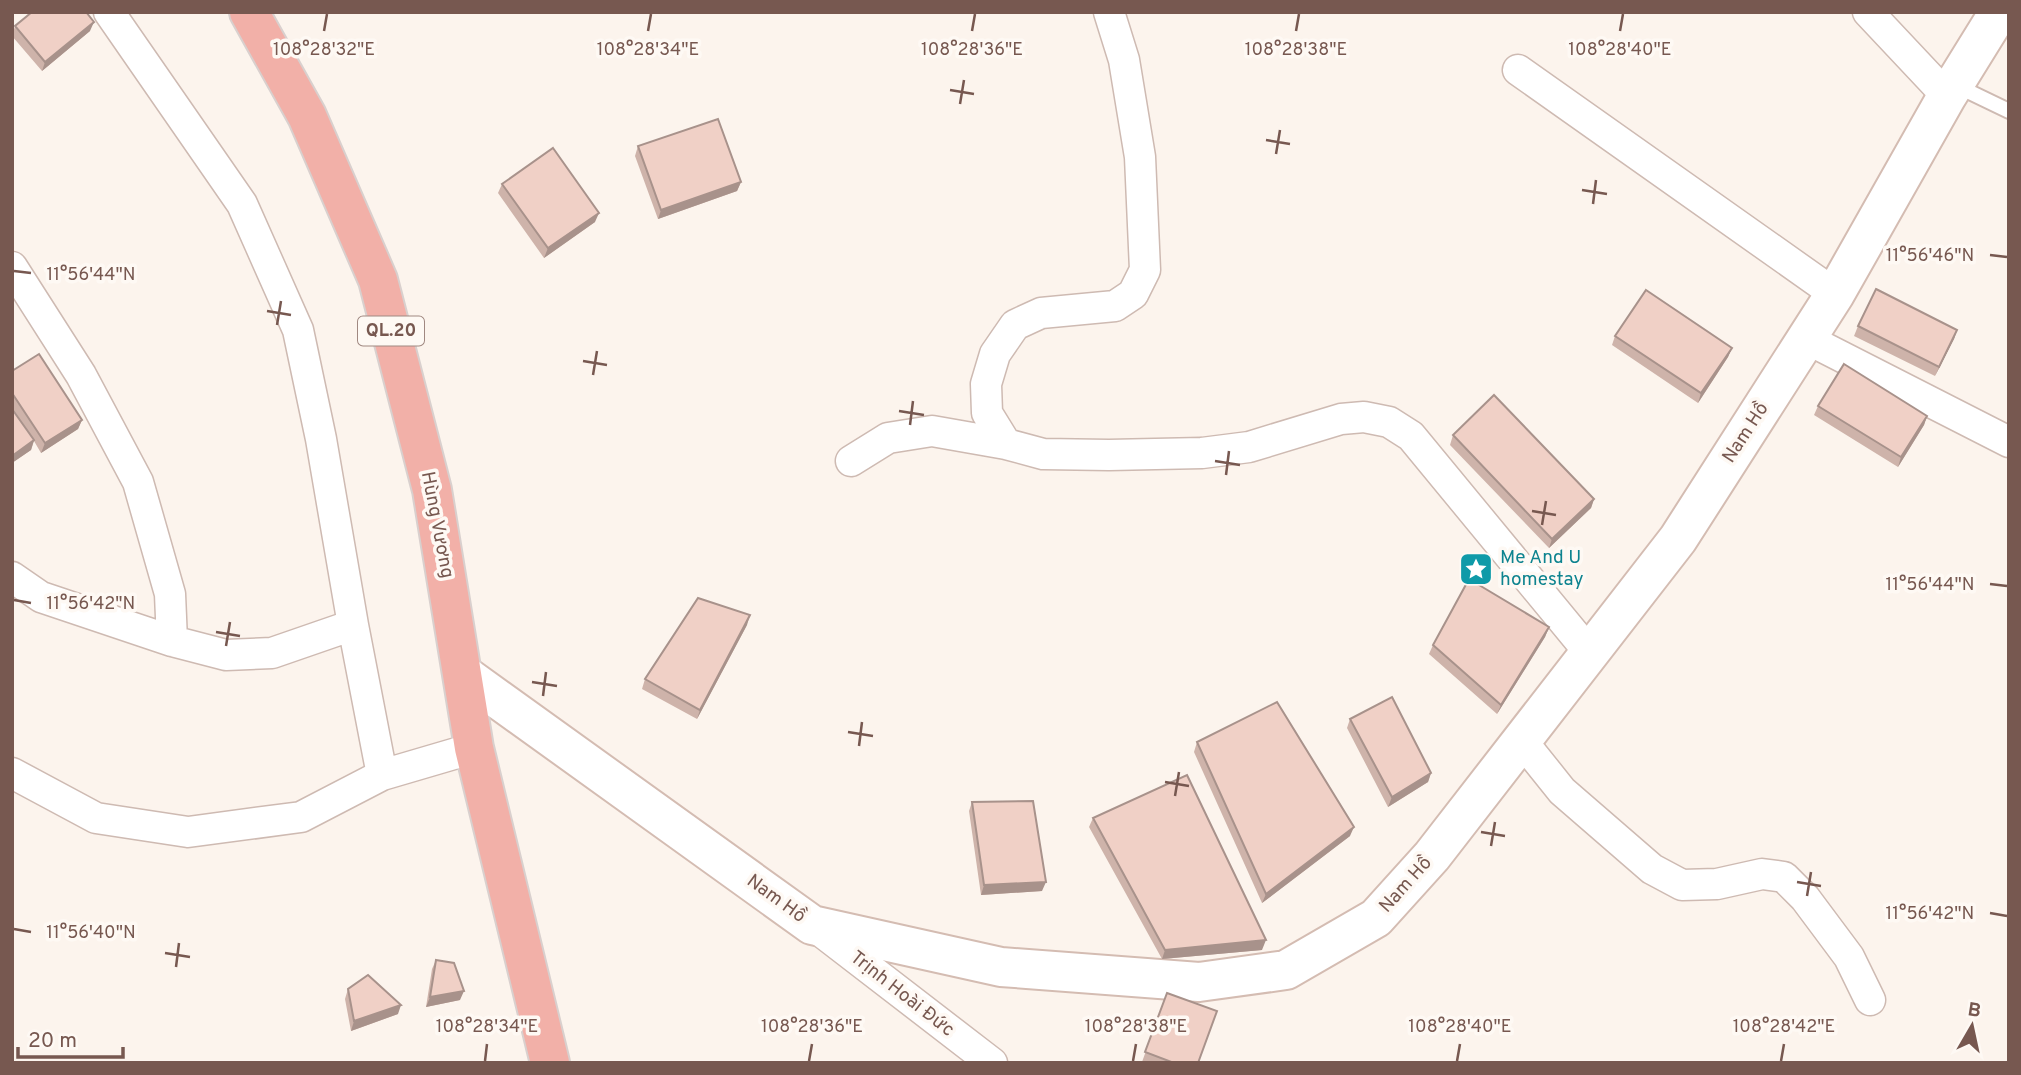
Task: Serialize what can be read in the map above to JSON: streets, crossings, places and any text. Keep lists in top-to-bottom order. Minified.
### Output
{"streets":{"highway":["QL.20","Hùng Vương"],"street":["Nam Hồ","Trịnh Hoài Đức"]},"crossings":[["Nam Hồ","Hùng Vương"],["Nam Hồ","Trịnh Hoài Đức"]],"places":{"place":["Me And U homestay"]},"scale_bar":"20 m","north":"top","coordinates":["108°28'32\"E","108°28'34\"E","108°28'36\"E","108°28'38\"E","108°28'40\"E","11°56'46\"N","11°56'44\"N","11°56'42\"N","11°56'40\"N","108°28'42\"E"]}
